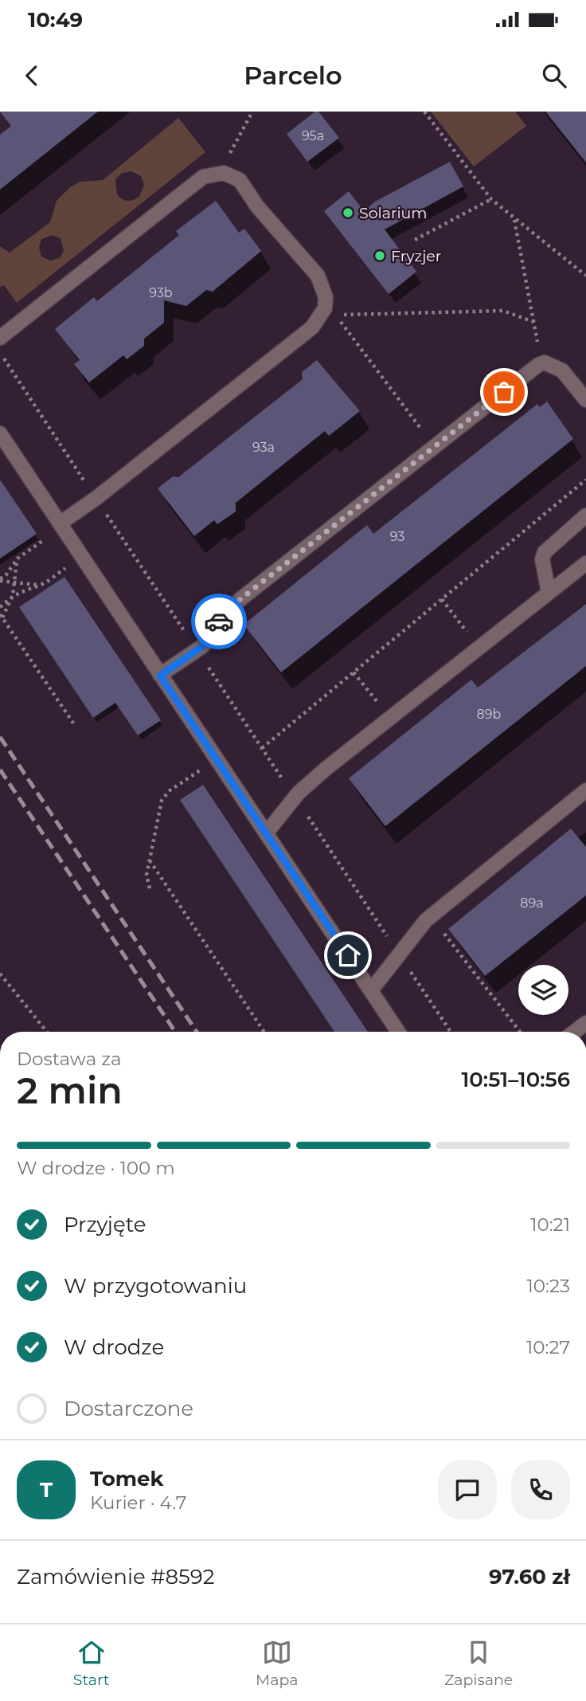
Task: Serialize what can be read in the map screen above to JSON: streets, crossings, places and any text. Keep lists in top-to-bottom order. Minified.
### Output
{"places":["Solarium","Fryzjer"],"house_numbers":["95a","93b","93a","93","89b","89a"],"page":{"status":"10:49","header":"Parcelo","heading":["2 min","Dostawa za","10:51–10:56"],"panel":["Tomek","Kurier · 4.7","Zamówienie #8592","97.60 zł"],"bar":"W drodze · 100 m","list":[["Przyjęte","10:21"],["W przygotowaniu","10:23"],["W drodze","10:27"],"Dostarczone"],"round":"T","tabs":["Start","Mapa","Zapisane"]}}
